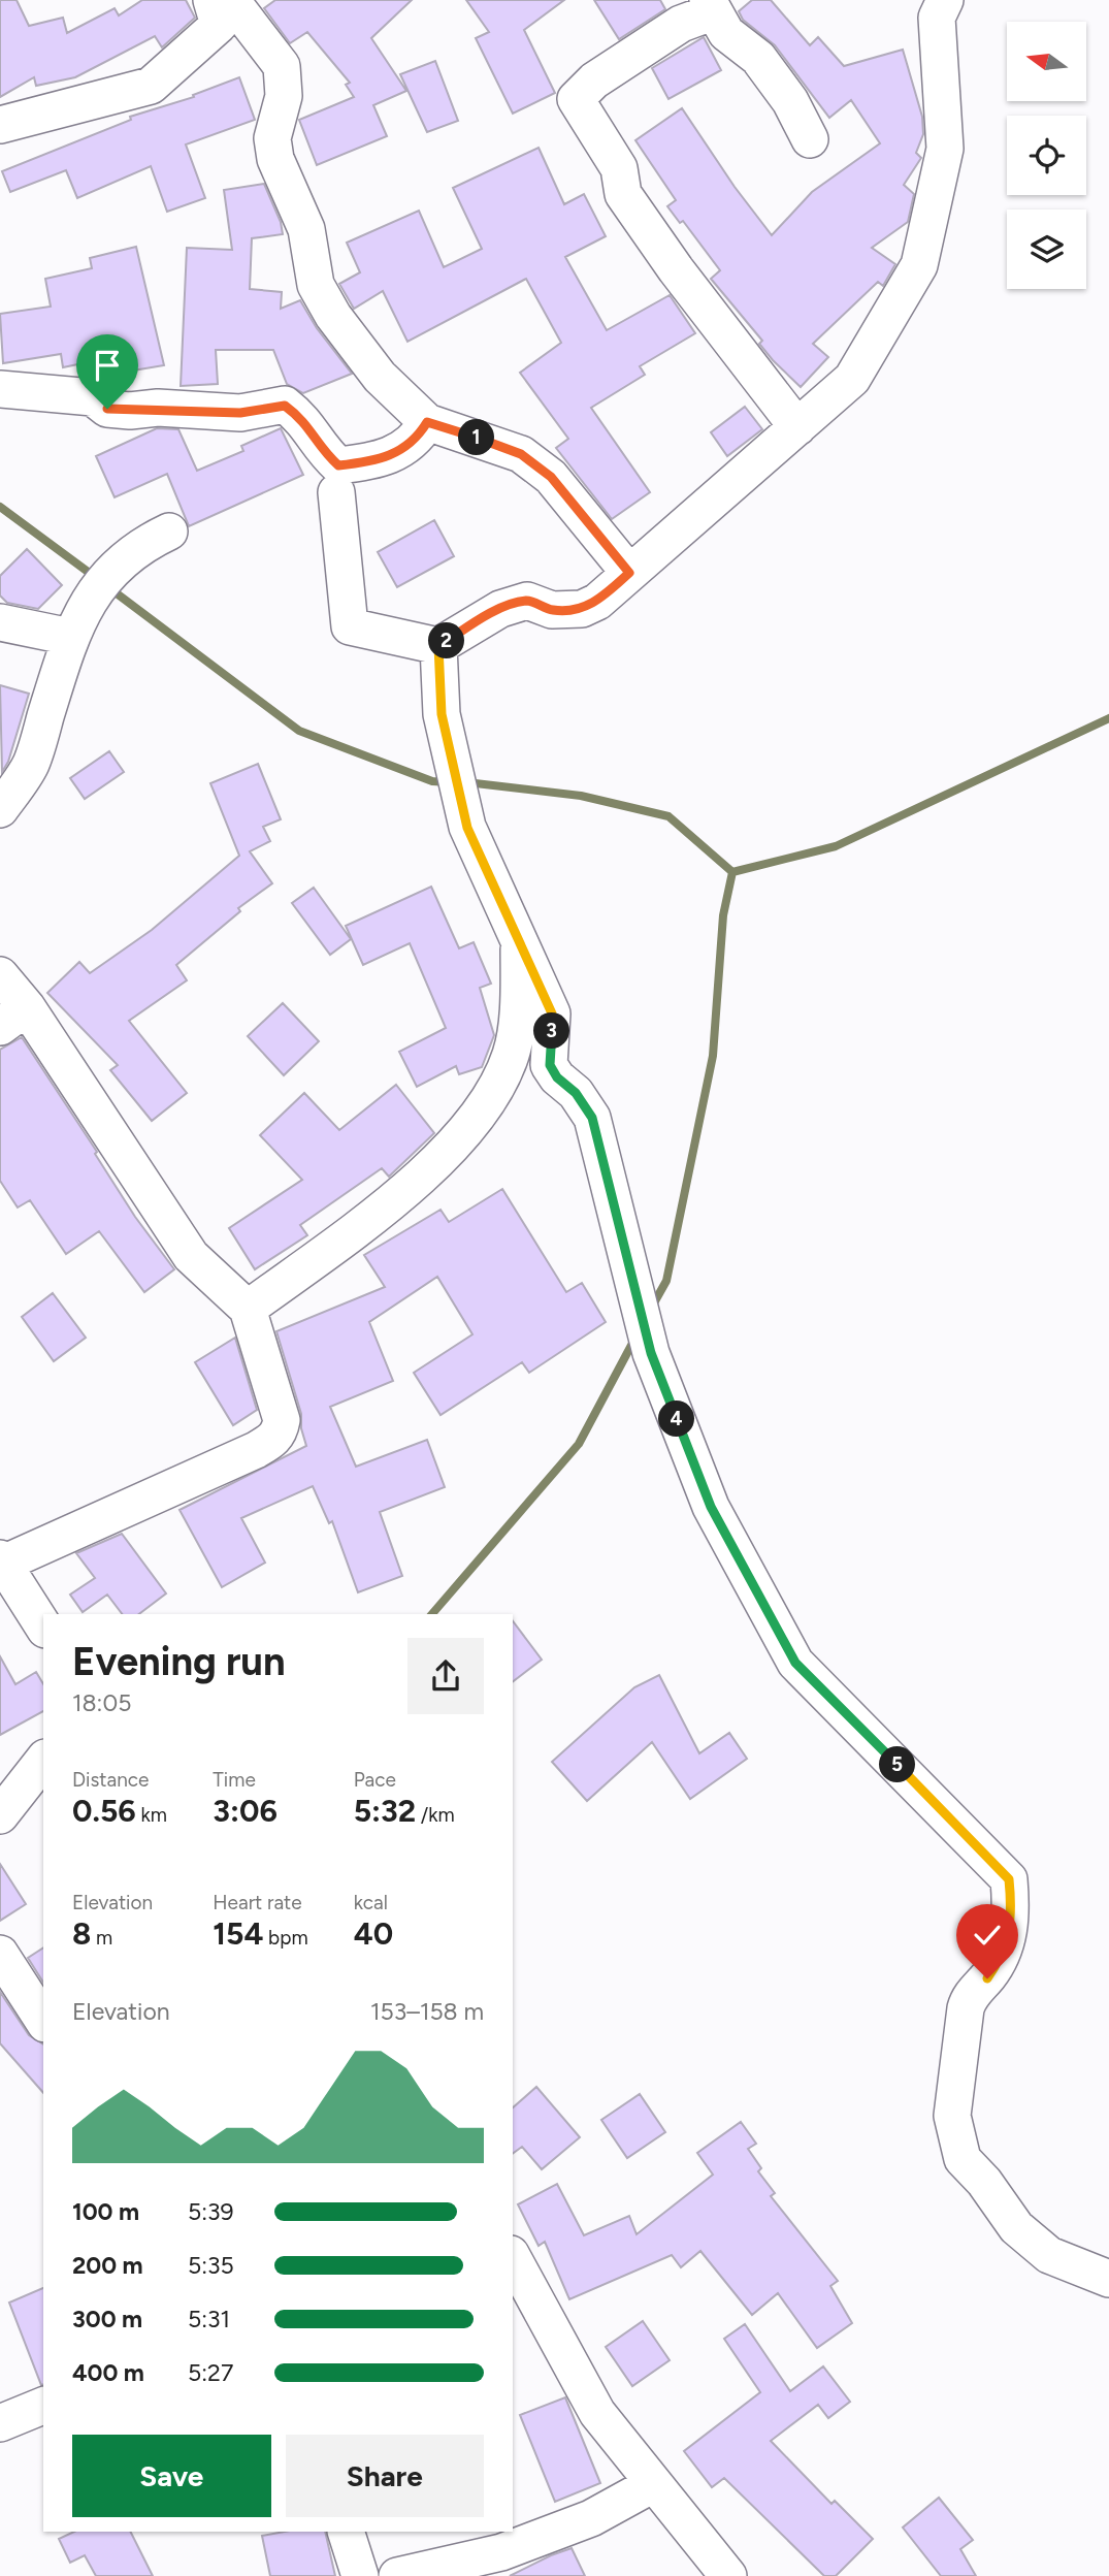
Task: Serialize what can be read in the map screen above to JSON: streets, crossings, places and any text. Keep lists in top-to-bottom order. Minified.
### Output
{"north":"left","page":{"pins":["1","2","3","4","5"],"heading":["Evening run","18:05"],"stats":[["Distance","0.56 km"],["Time","3:06"],["Pace","5:32 /km"],["Elevation","8 m"],["Heart rate","154 bpm"],["kcal","40"]],"chart":["Elevation","153–158 m"],"list":[{"name":"100 m","note":"5:39"},{"name":"200 m","note":"5:35"},{"name":"300 m","note":"5:31"},{"name":"400 m","note":"5:27"}],"buttons":["Save","Share"]}}
